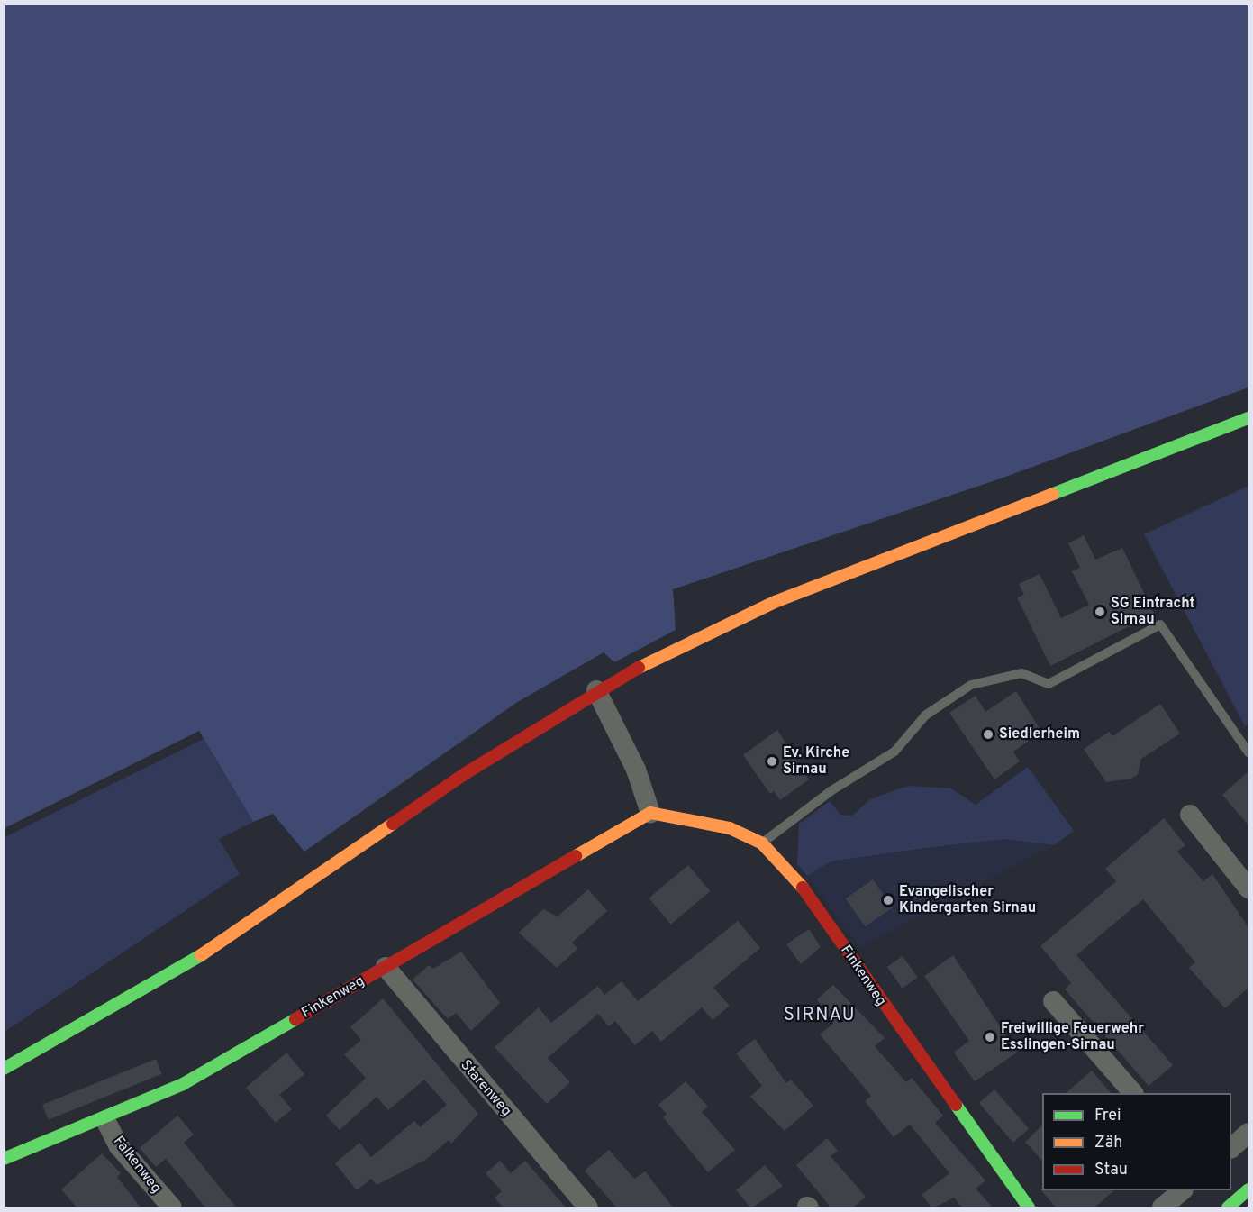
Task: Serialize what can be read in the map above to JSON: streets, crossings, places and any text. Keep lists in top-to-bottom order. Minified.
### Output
{"streets":{"main road":["Finkenweg"],"street":["Starenweg","Falkenweg"]},"crossings":[["Finkenweg","Starenweg"],["Finkenweg","Falkenweg"]],"districts":["SIRNAU"],"places":["SG Eintracht Sirnau","Siedlerheim","Ev. Kirche Sirnau","Evangelischer Kindergarten Sirnau","Freiwillige Feuerwehr Esslingen-Sirnau"],"legend":["Frei","Zäh","Stau"]}
